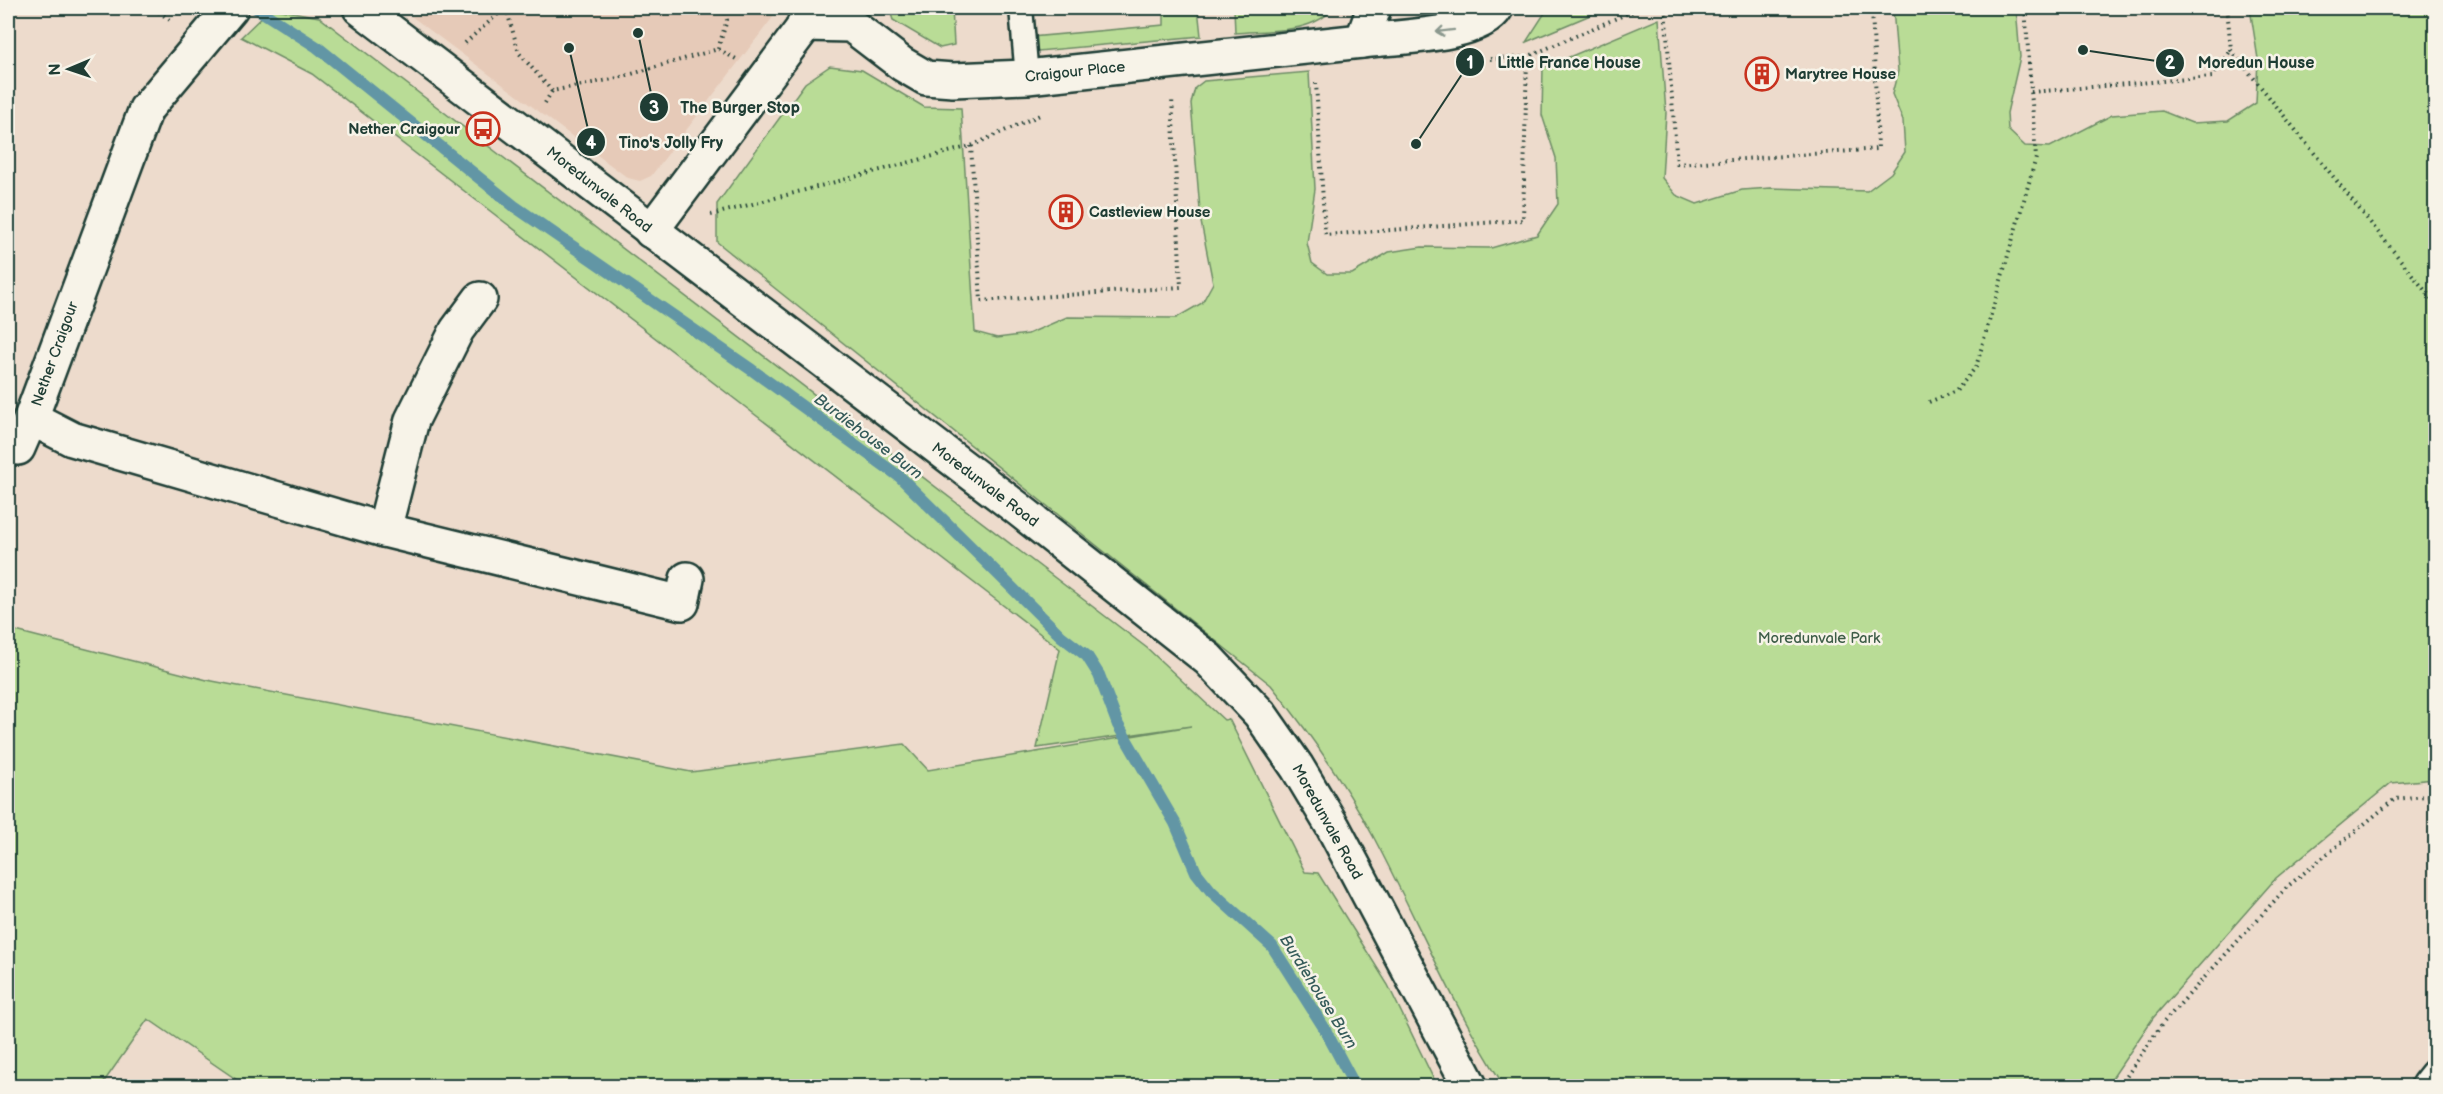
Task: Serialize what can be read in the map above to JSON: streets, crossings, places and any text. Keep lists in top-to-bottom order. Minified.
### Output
{"streets":{"street":["Craigour Place","Moredunvale Road","Nether Craigour"]},"water":["Burdiehouse Burn"],"parks":["Moredunvale Park"],"places":{"other":["The Burger Stop","Tino's Jolly Fry","Moredun House","Little France House"],"building":["Marytree House","Castleview House"],"bus stop":["Nether Craigour"]},"north":"left"}
